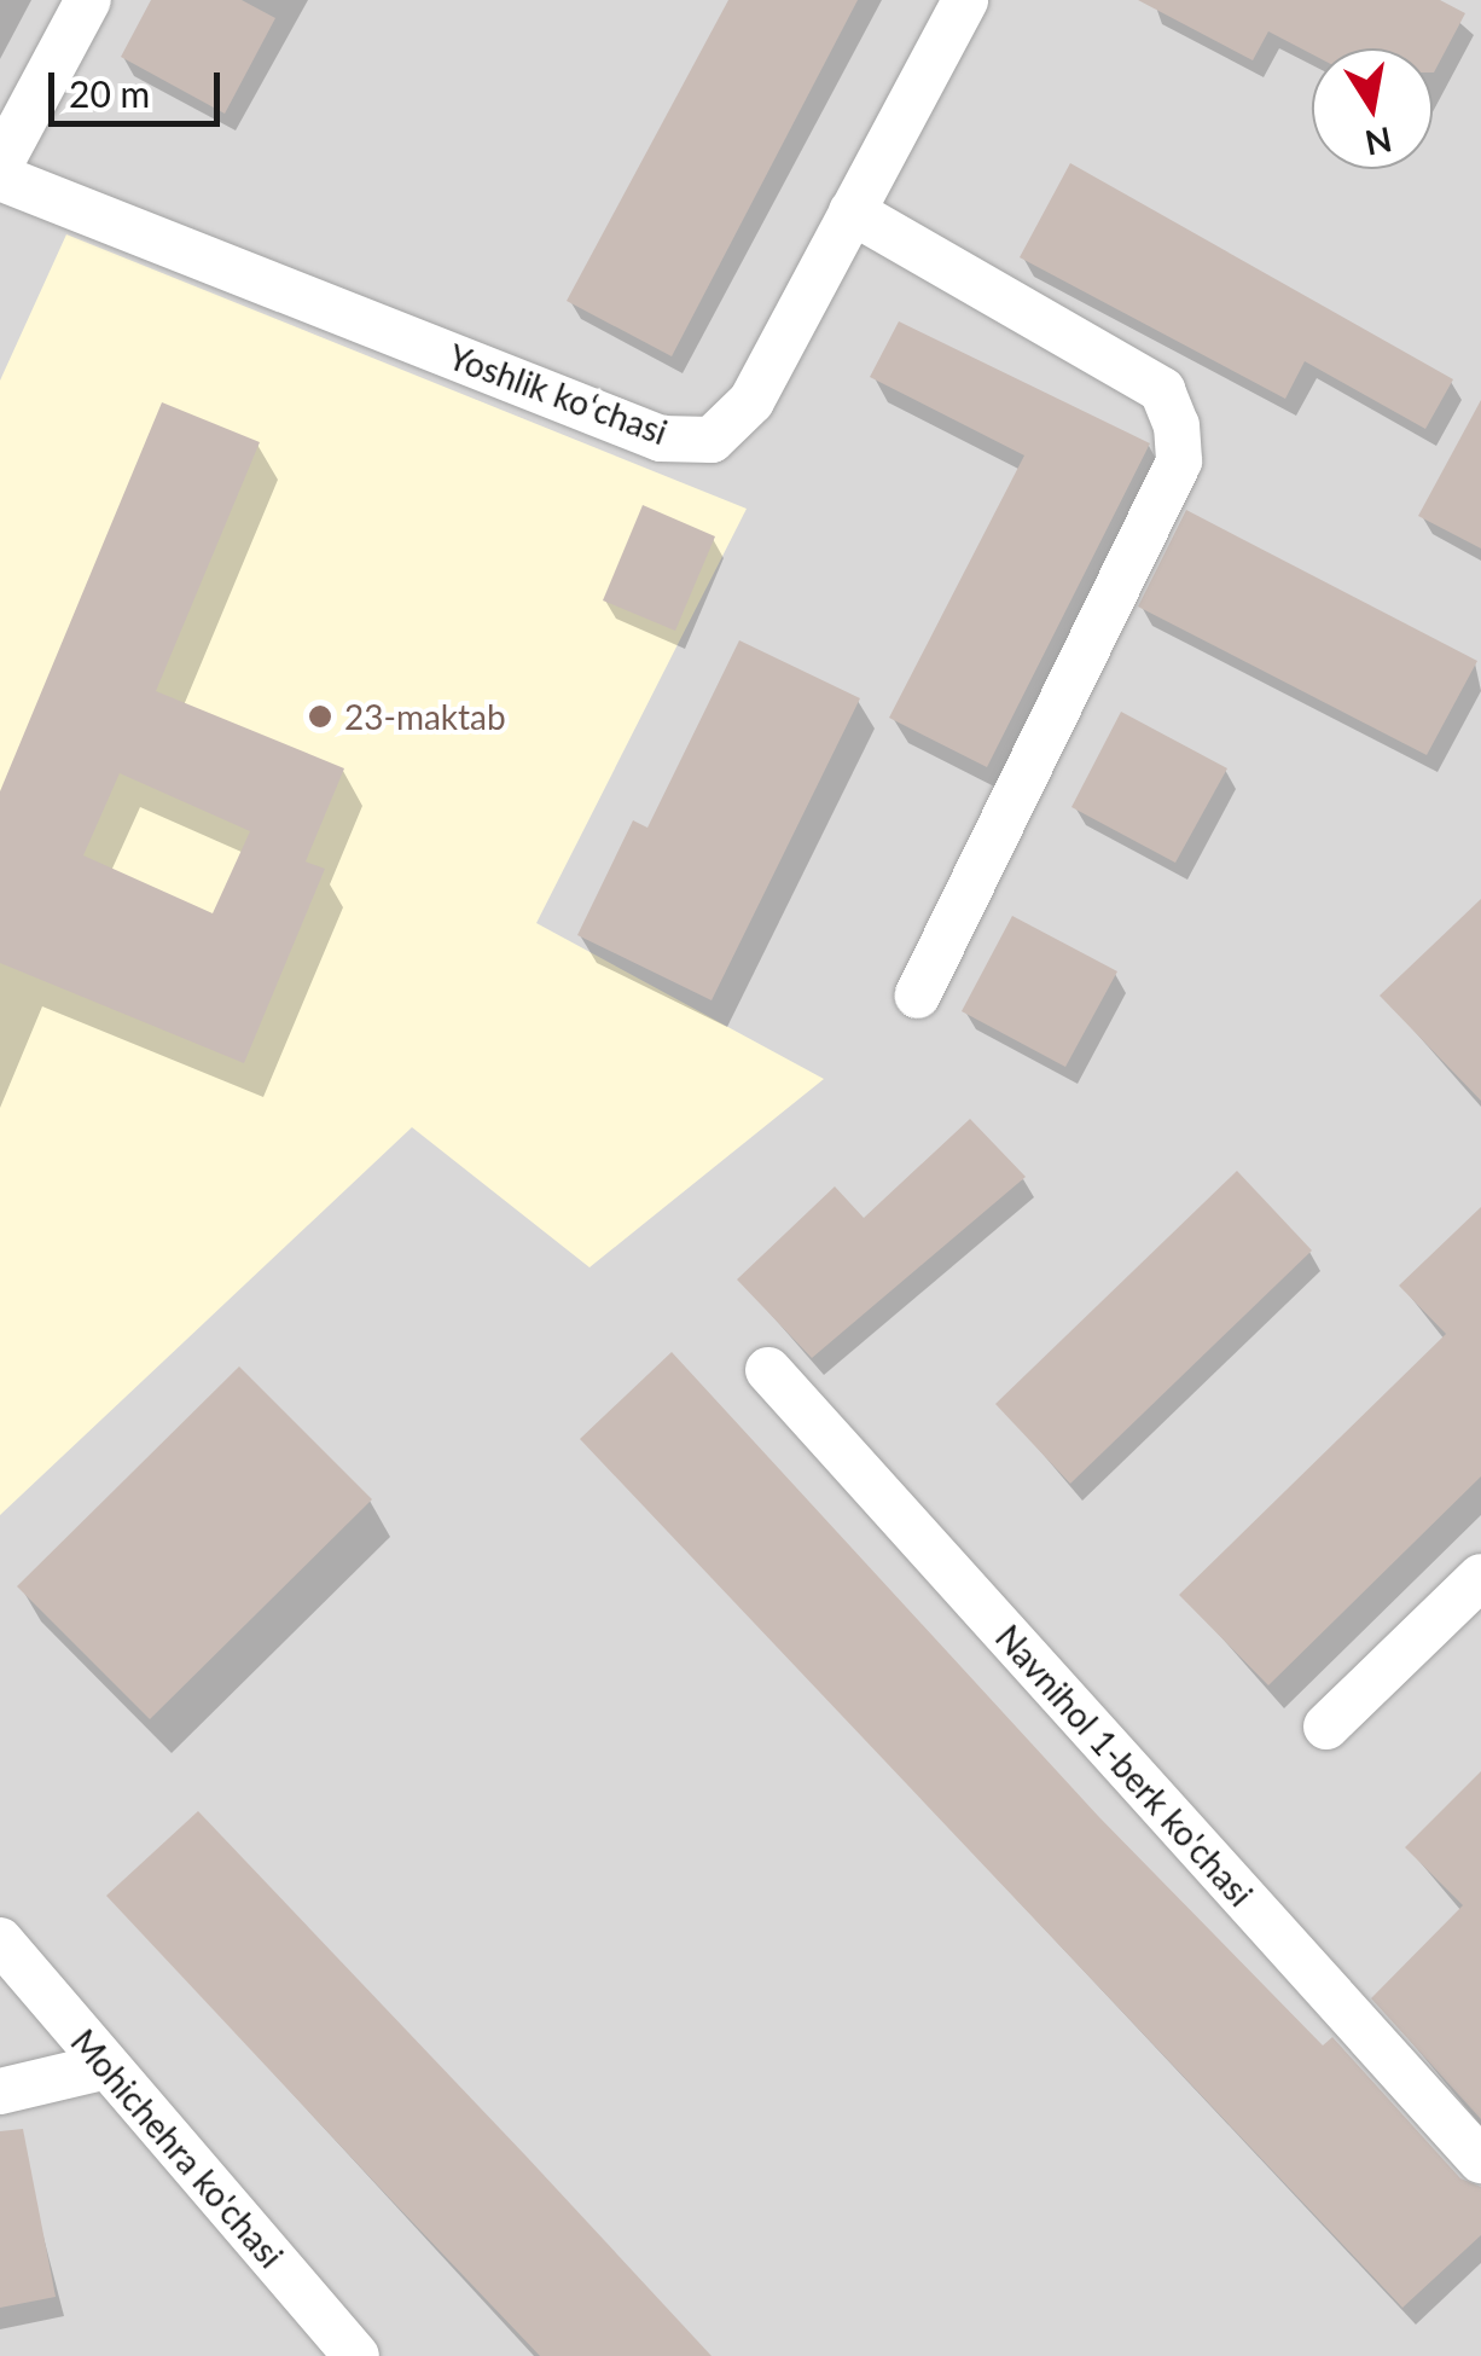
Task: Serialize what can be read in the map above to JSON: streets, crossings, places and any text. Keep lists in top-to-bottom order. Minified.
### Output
{"streets":{"street":["Yoshlik koʻchasi","Navnihol 1-berk ko'chasi","Mohichehra ko'chasi"]},"places":["23-maktab"],"scale_bar":"20 m","north":"bottom"}
